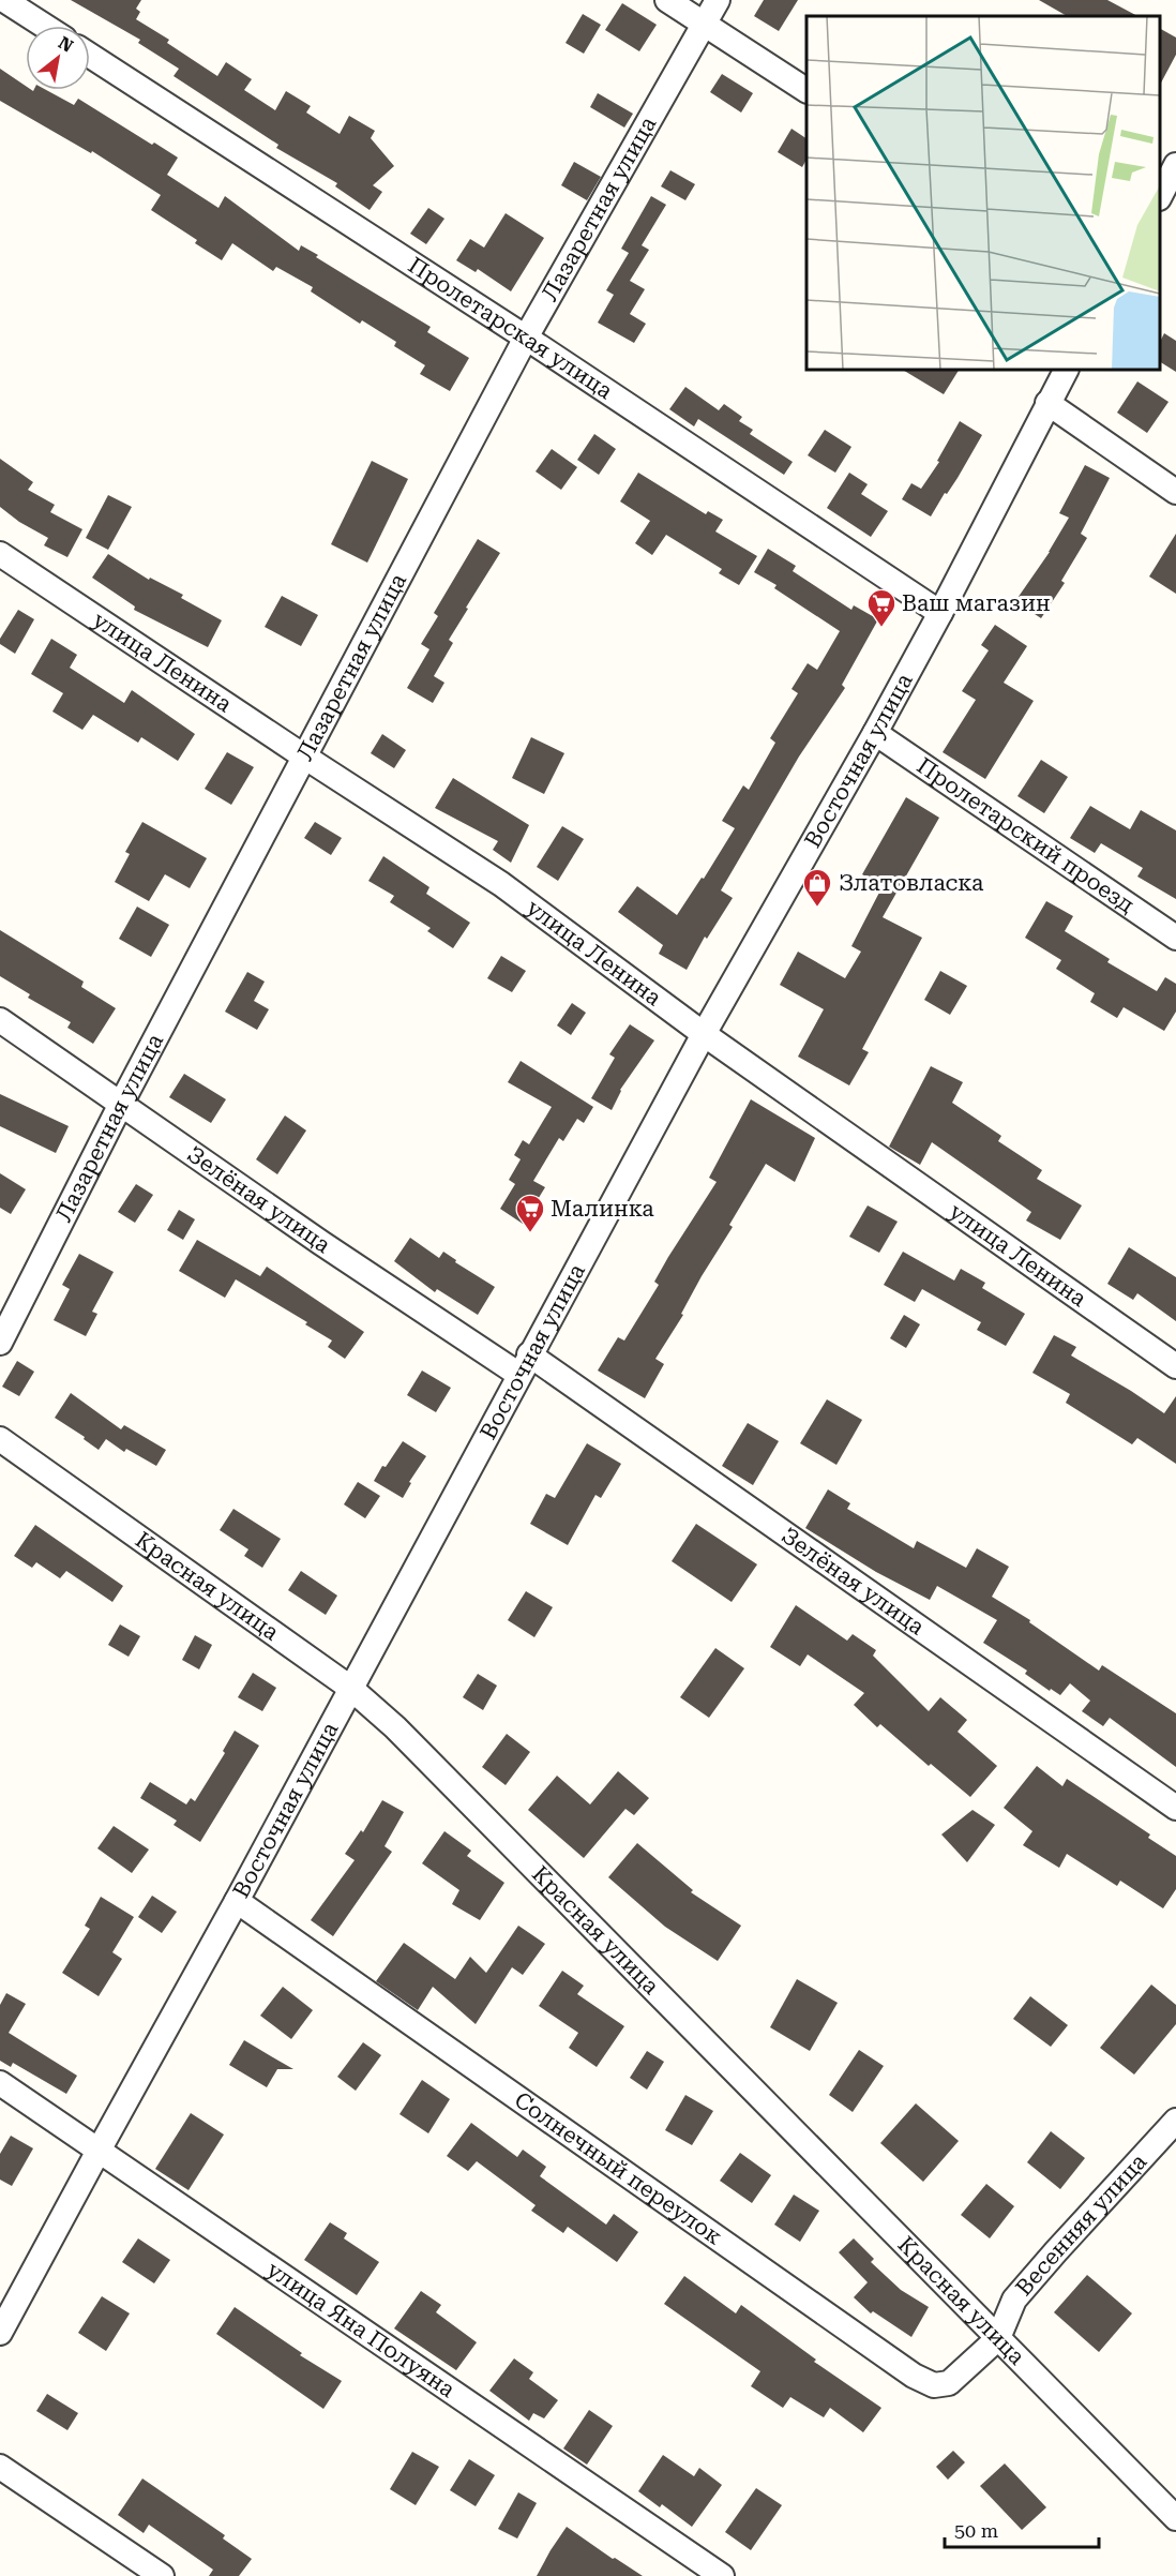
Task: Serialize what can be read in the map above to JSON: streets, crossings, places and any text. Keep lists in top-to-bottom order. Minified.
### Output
{"streets":{"street":["Лазаретная улица","Пролетарская улица","улица Ленина","Восточная улица","Пролетарский проезд","Зелёная улица","Красная улица","Солнечный переулок","Весенняя улица","улица Яна Полуяна"]},"crossings":[["Лазаретная улица","Пролетарская улица"],["Лазаретная улица","улица Ленина"],["Лазаретная улица","Зелёная улица"],["Пролетарская улица","Восточная улица"],["улица Ленина","Восточная улица"],["Восточная улица","Пролетарский проезд"],["Восточная улица","Зелёная улица"],["Восточная улица","Красная улица"],["Восточная улица","Солнечный переулок"],["Восточная улица","улица Яна Полуяна"],["Красная улица","Солнечный переулок"],["Красная улица","Весенняя улица"],["Солнечный переулок","Весенняя улица"]],"places":{"supermarket":["Ваш магазин","Малинка"],"shop":["Златовласка"]},"scale_bar":"50 m","north":"top right"}
